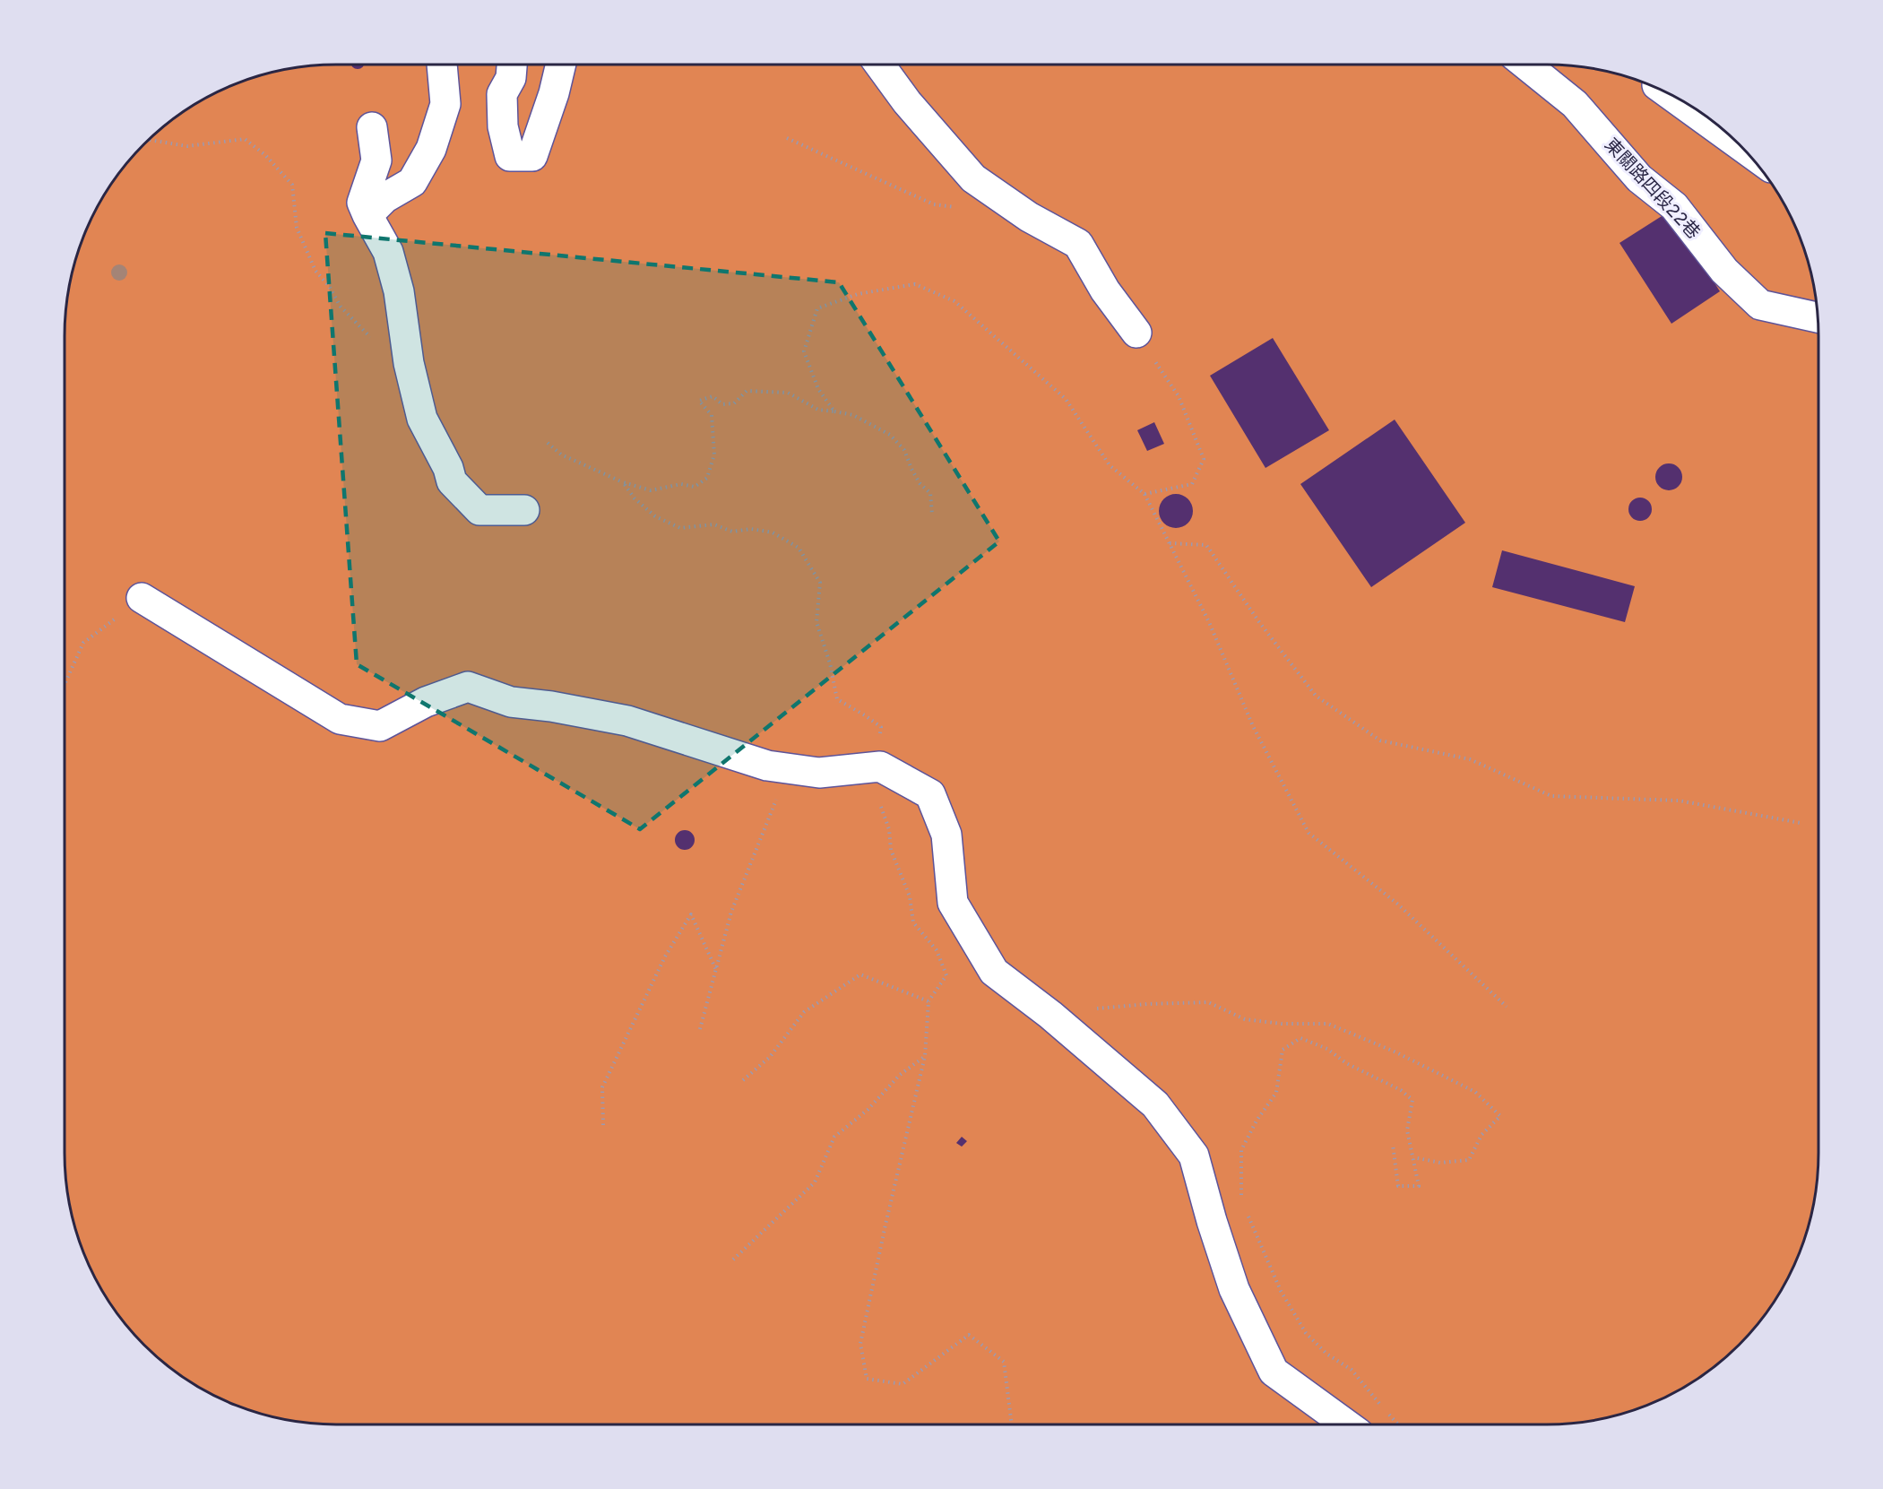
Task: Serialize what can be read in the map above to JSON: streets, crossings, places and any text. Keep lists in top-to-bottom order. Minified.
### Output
{"streets":{"street":["東關路四段22巷"]}}
